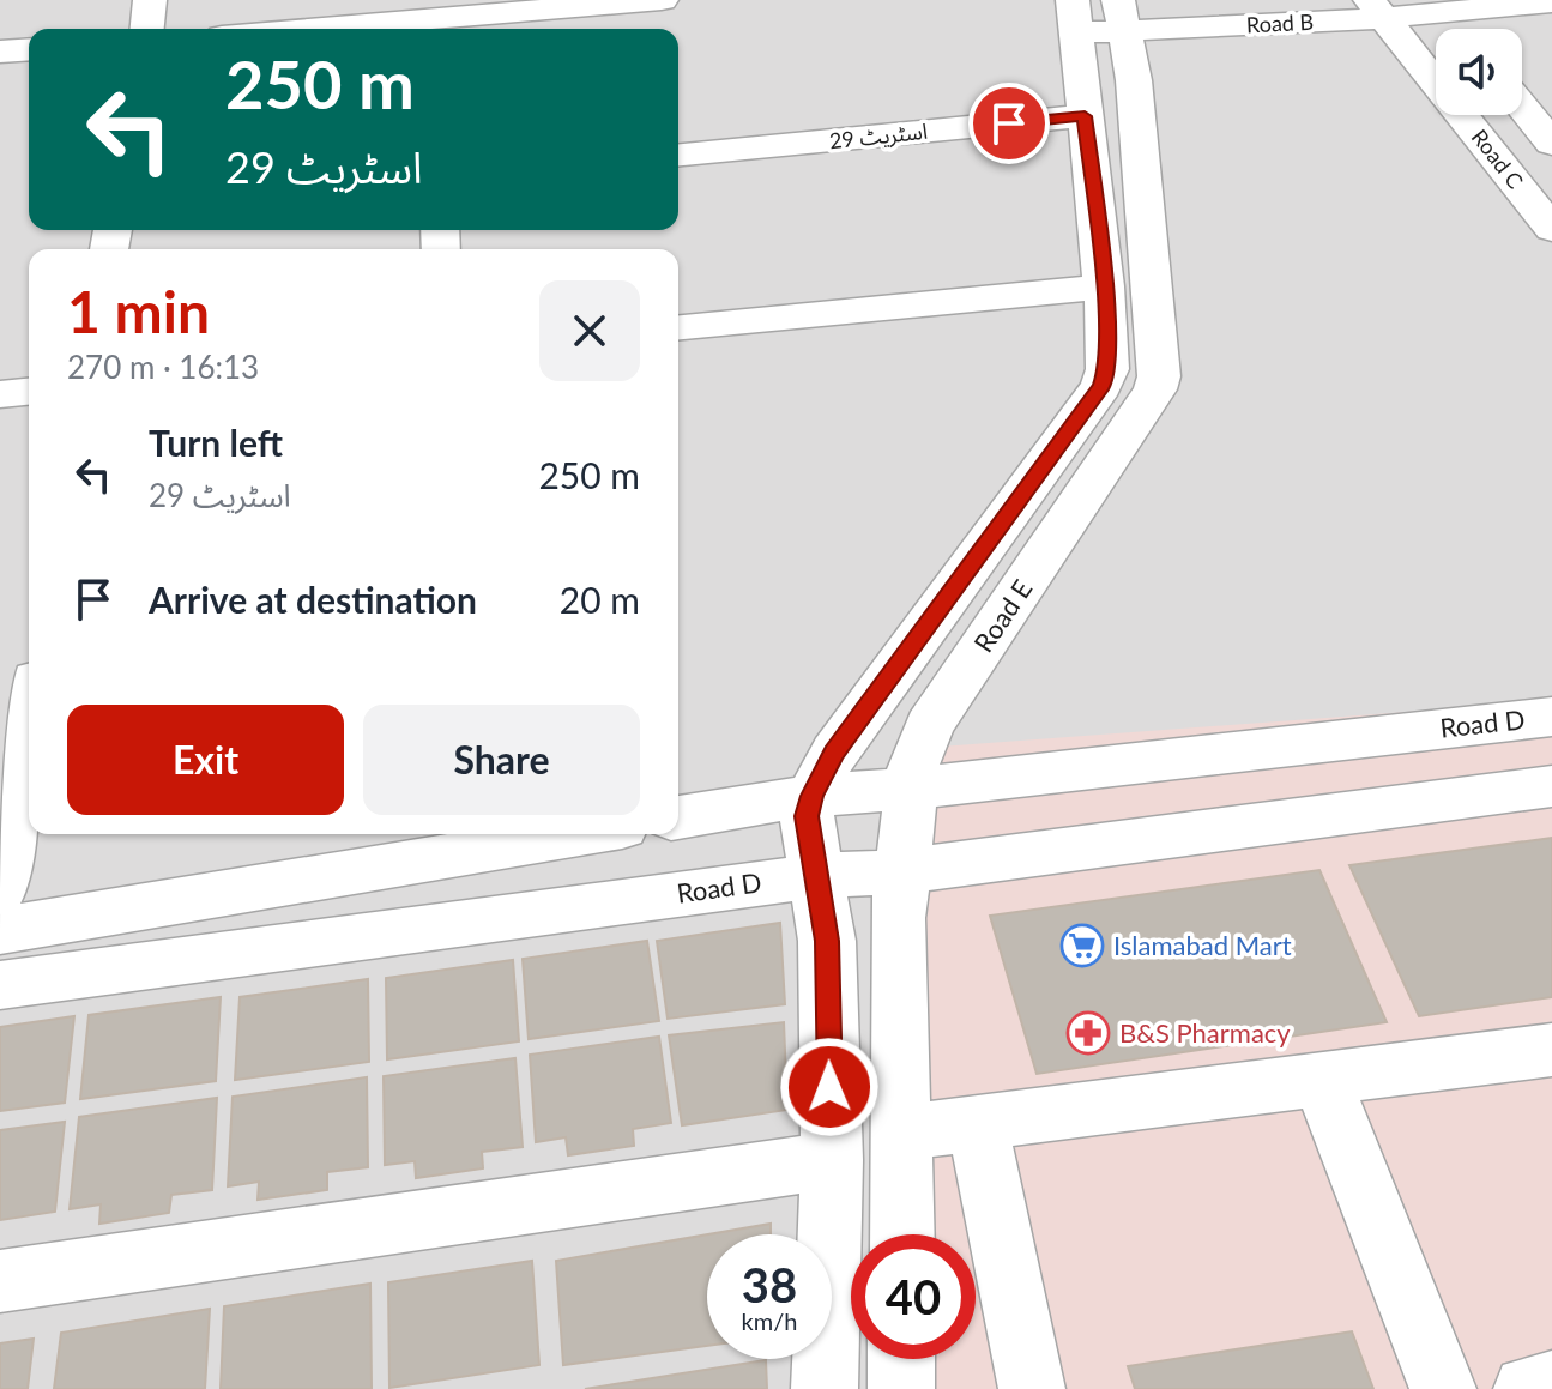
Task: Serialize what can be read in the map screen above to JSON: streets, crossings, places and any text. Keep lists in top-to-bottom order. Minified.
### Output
{"streets":{"street":["Road B","اسٹریٹ 29","Road C","Road E","Road D"]},"crossings":[["Road B","Road C"],["Road B","Road E"],["اسٹریٹ 29","Road E"],["Road E","Road D"]],"places":{"supermarket":["Islamabad Mart"],"pharmacy":["B&S Pharmacy"]},"page":{"turn":["250 m","اسٹریٹ 29"],"heading":["1 min","270 m · 16:13"],"list":[{"name":"Turn left","note":"اسٹریٹ 29","value":"250 m"},{"name":"Arrive at destination","value":"20 m"}],"buttons":["Exit","Share"],"speed":"38 km/h","limit":"40"}}
